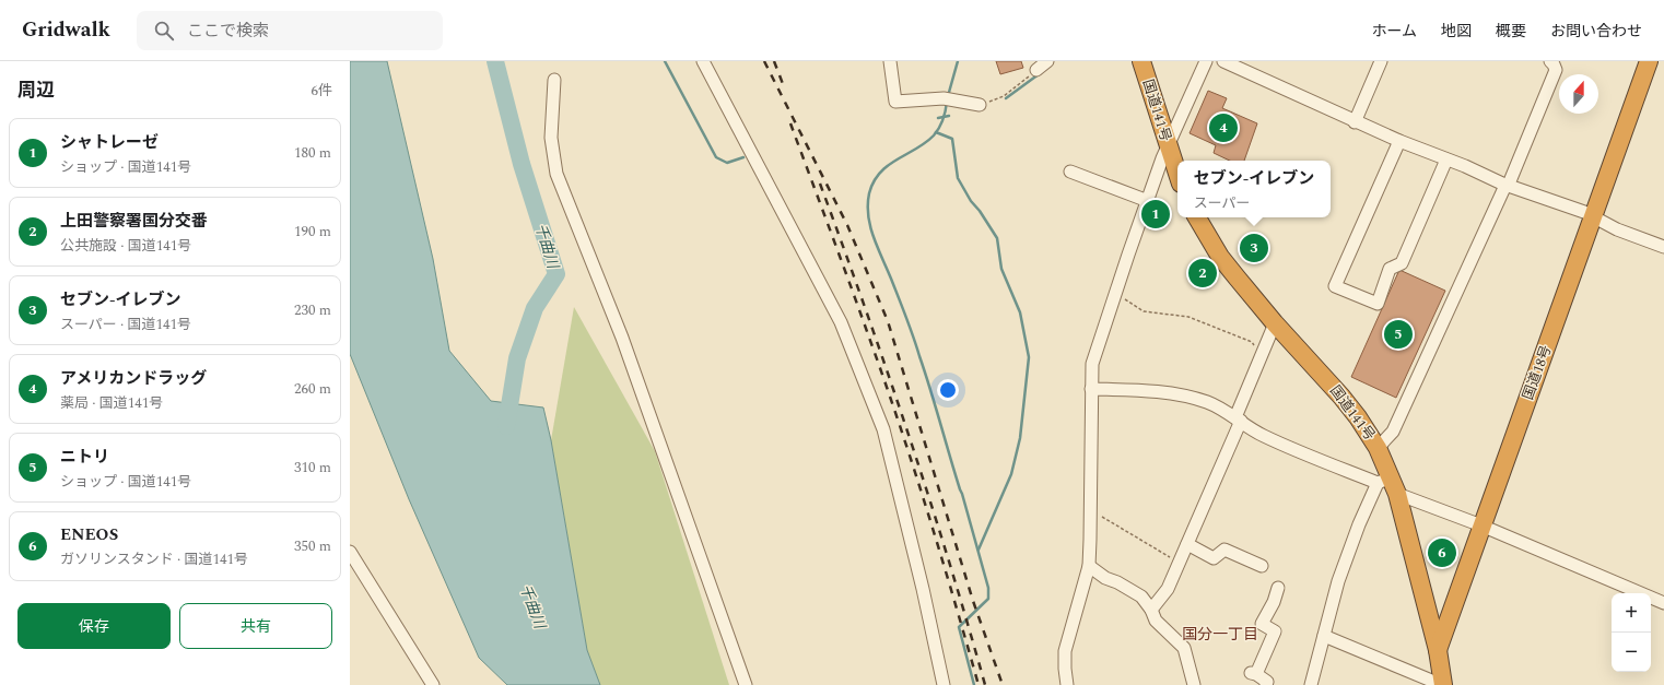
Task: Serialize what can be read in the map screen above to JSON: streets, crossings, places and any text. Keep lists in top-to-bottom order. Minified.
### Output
{"streets":{"highway":["国道141号","国道18号"]},"crossings":[["国道141号","国道18号"]],"districts":["国分一丁目"],"water":["千曲川"],"north":"top","page":{"header":"Gridwalk","search":"ここで検索","nav":["ホーム","地図","概要","お問い合わせ"],"heading":["周辺","6件"],"pins":["4","1","3","2","5","6"],"list":[{"mark":"1","name":"シャトレーゼ","note":"ショップ · 国道141号","value":"180 m"},{"mark":"2","name":"上田警察署国分交番","note":"公共施設 · 国道141号","value":"190 m"},{"mark":"3","name":"セブン-イレブン","note":"スーパー · 国道141号","value":"230 m"},{"mark":"4","name":"アメリカンドラッグ","note":"薬局 · 国道141号","value":"260 m"},{"mark":"5","name":"ニトリ","note":"ショップ · 国道141号","value":"310 m"},{"mark":"6","name":"ENEOS","note":"ガソリンスタンド · 国道141号","value":"350 m"}],"popup":["セブン-イレブン","スーパー"],"buttons":["保存","共有"],"map_buttons":["+","−"]}}
